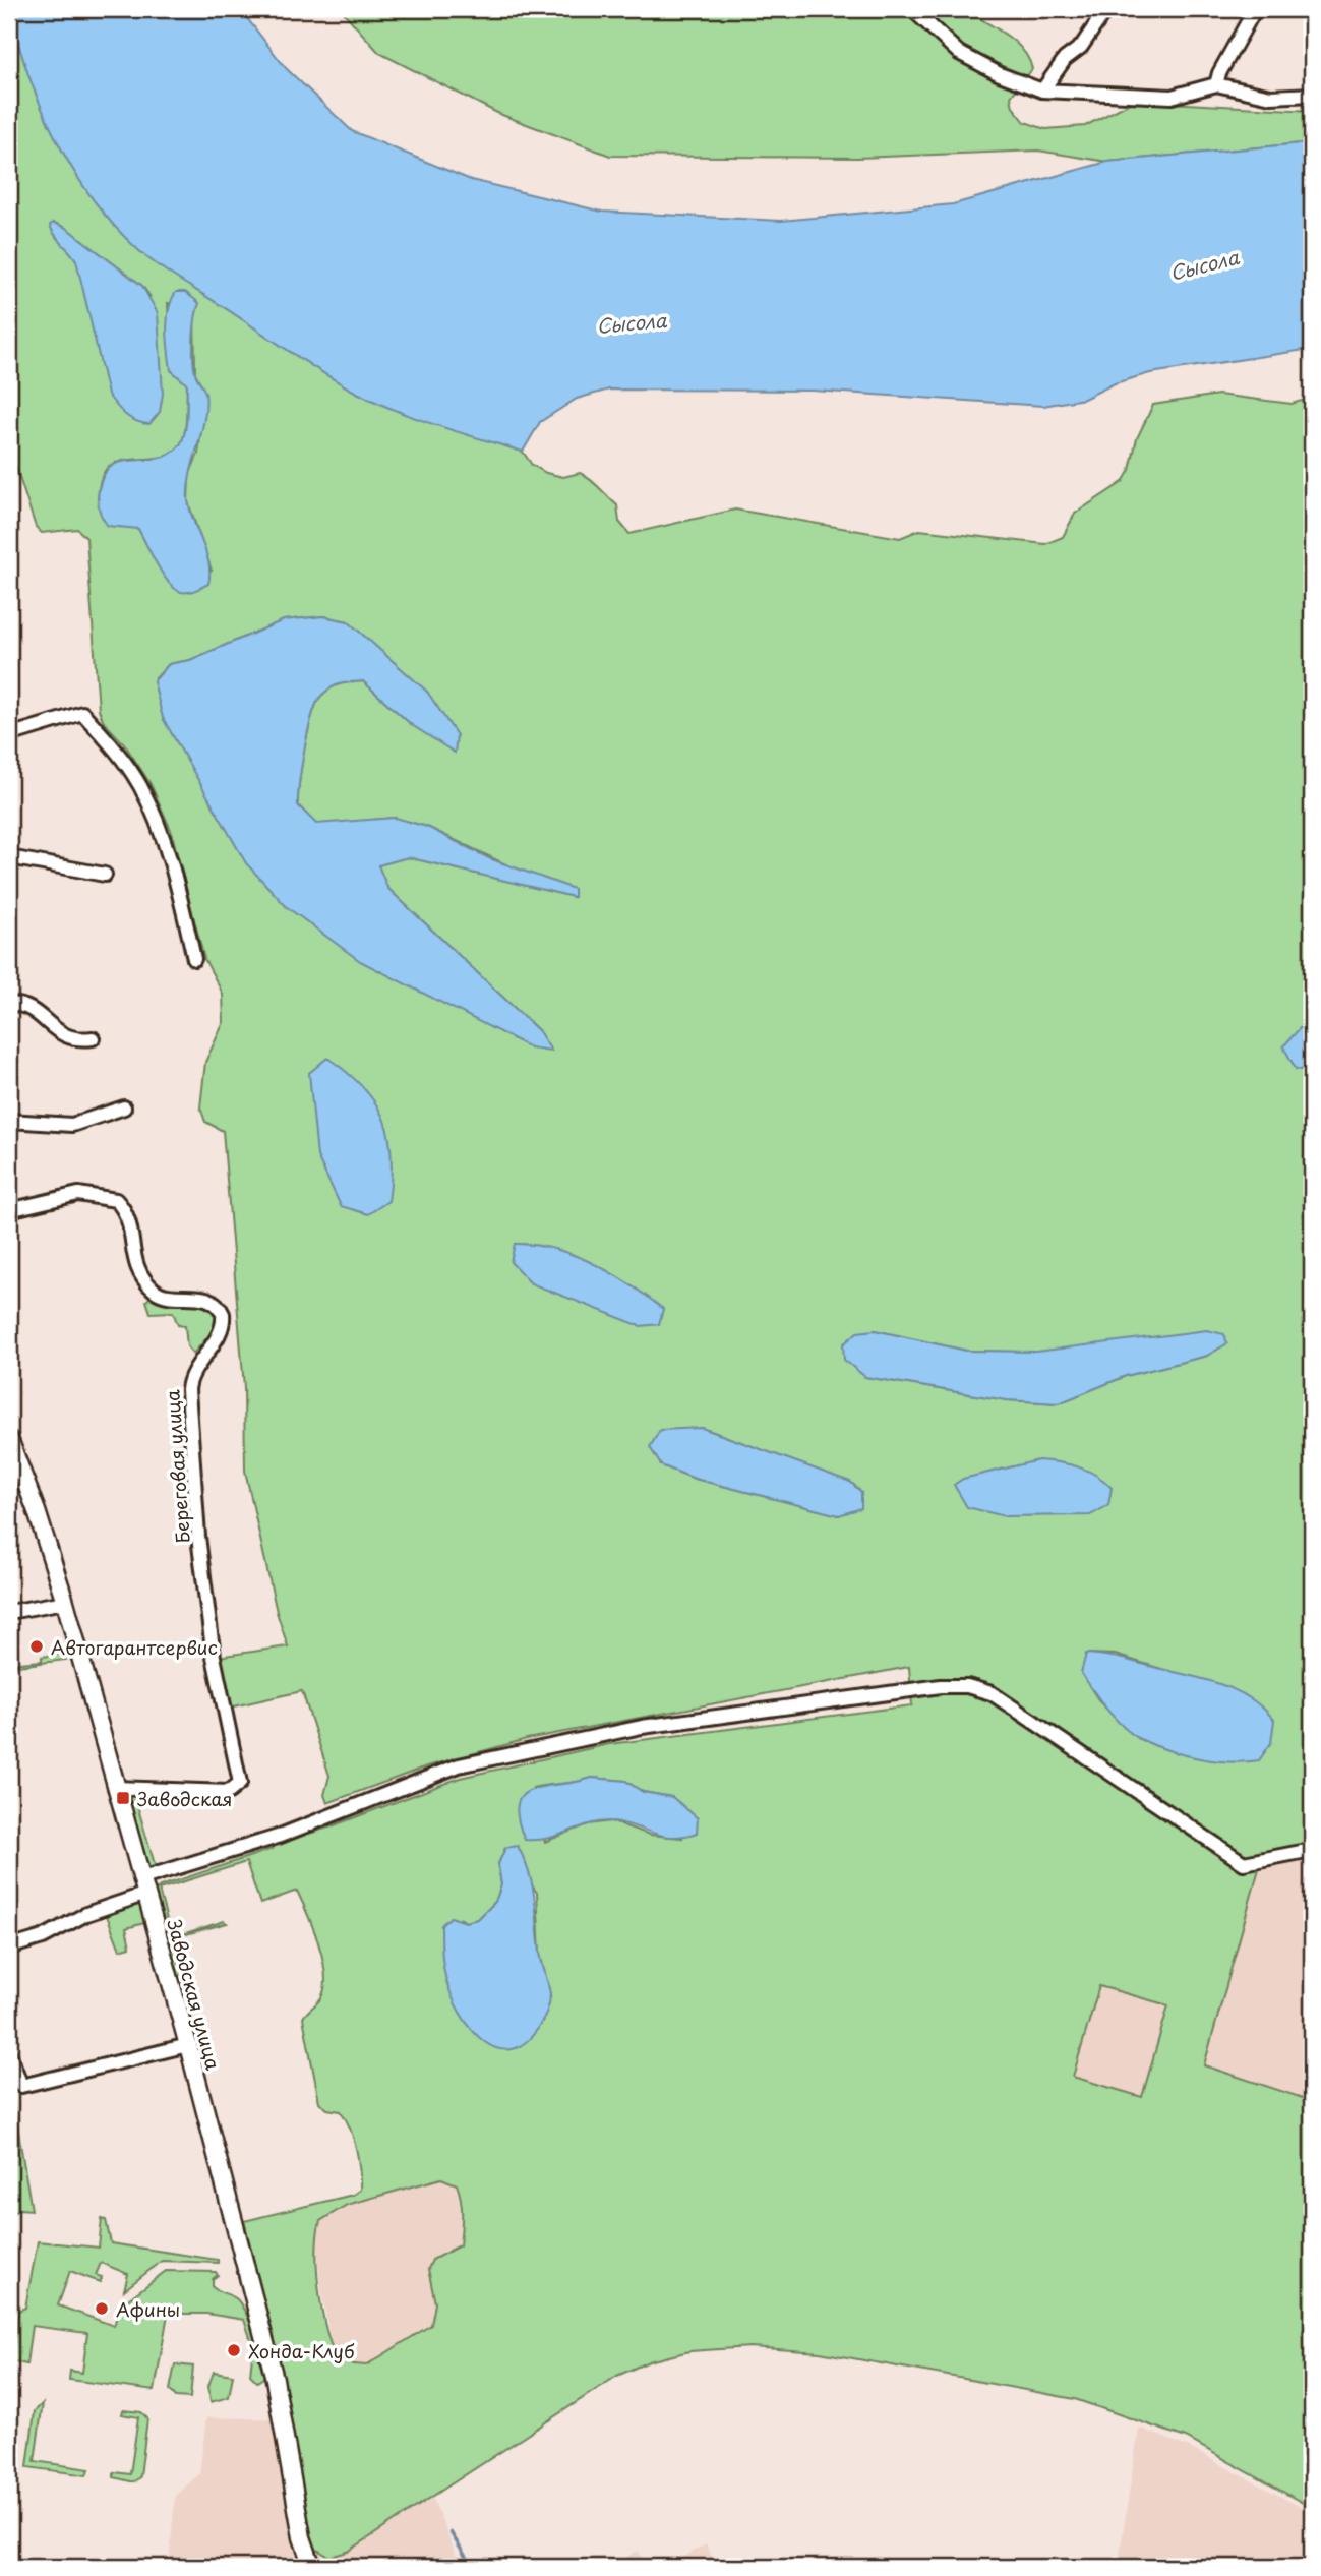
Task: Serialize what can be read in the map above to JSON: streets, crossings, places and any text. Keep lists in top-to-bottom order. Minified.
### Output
{"streets":{"street":["Береговая улица","Заводская улица"]},"crossings":[["Береговая улица","Заводская улица"]],"water":["Сысола"],"places":{"other":["Автогарантсервис","Афины","Хонда-Клуб"],"transit":["Заводская"]}}
